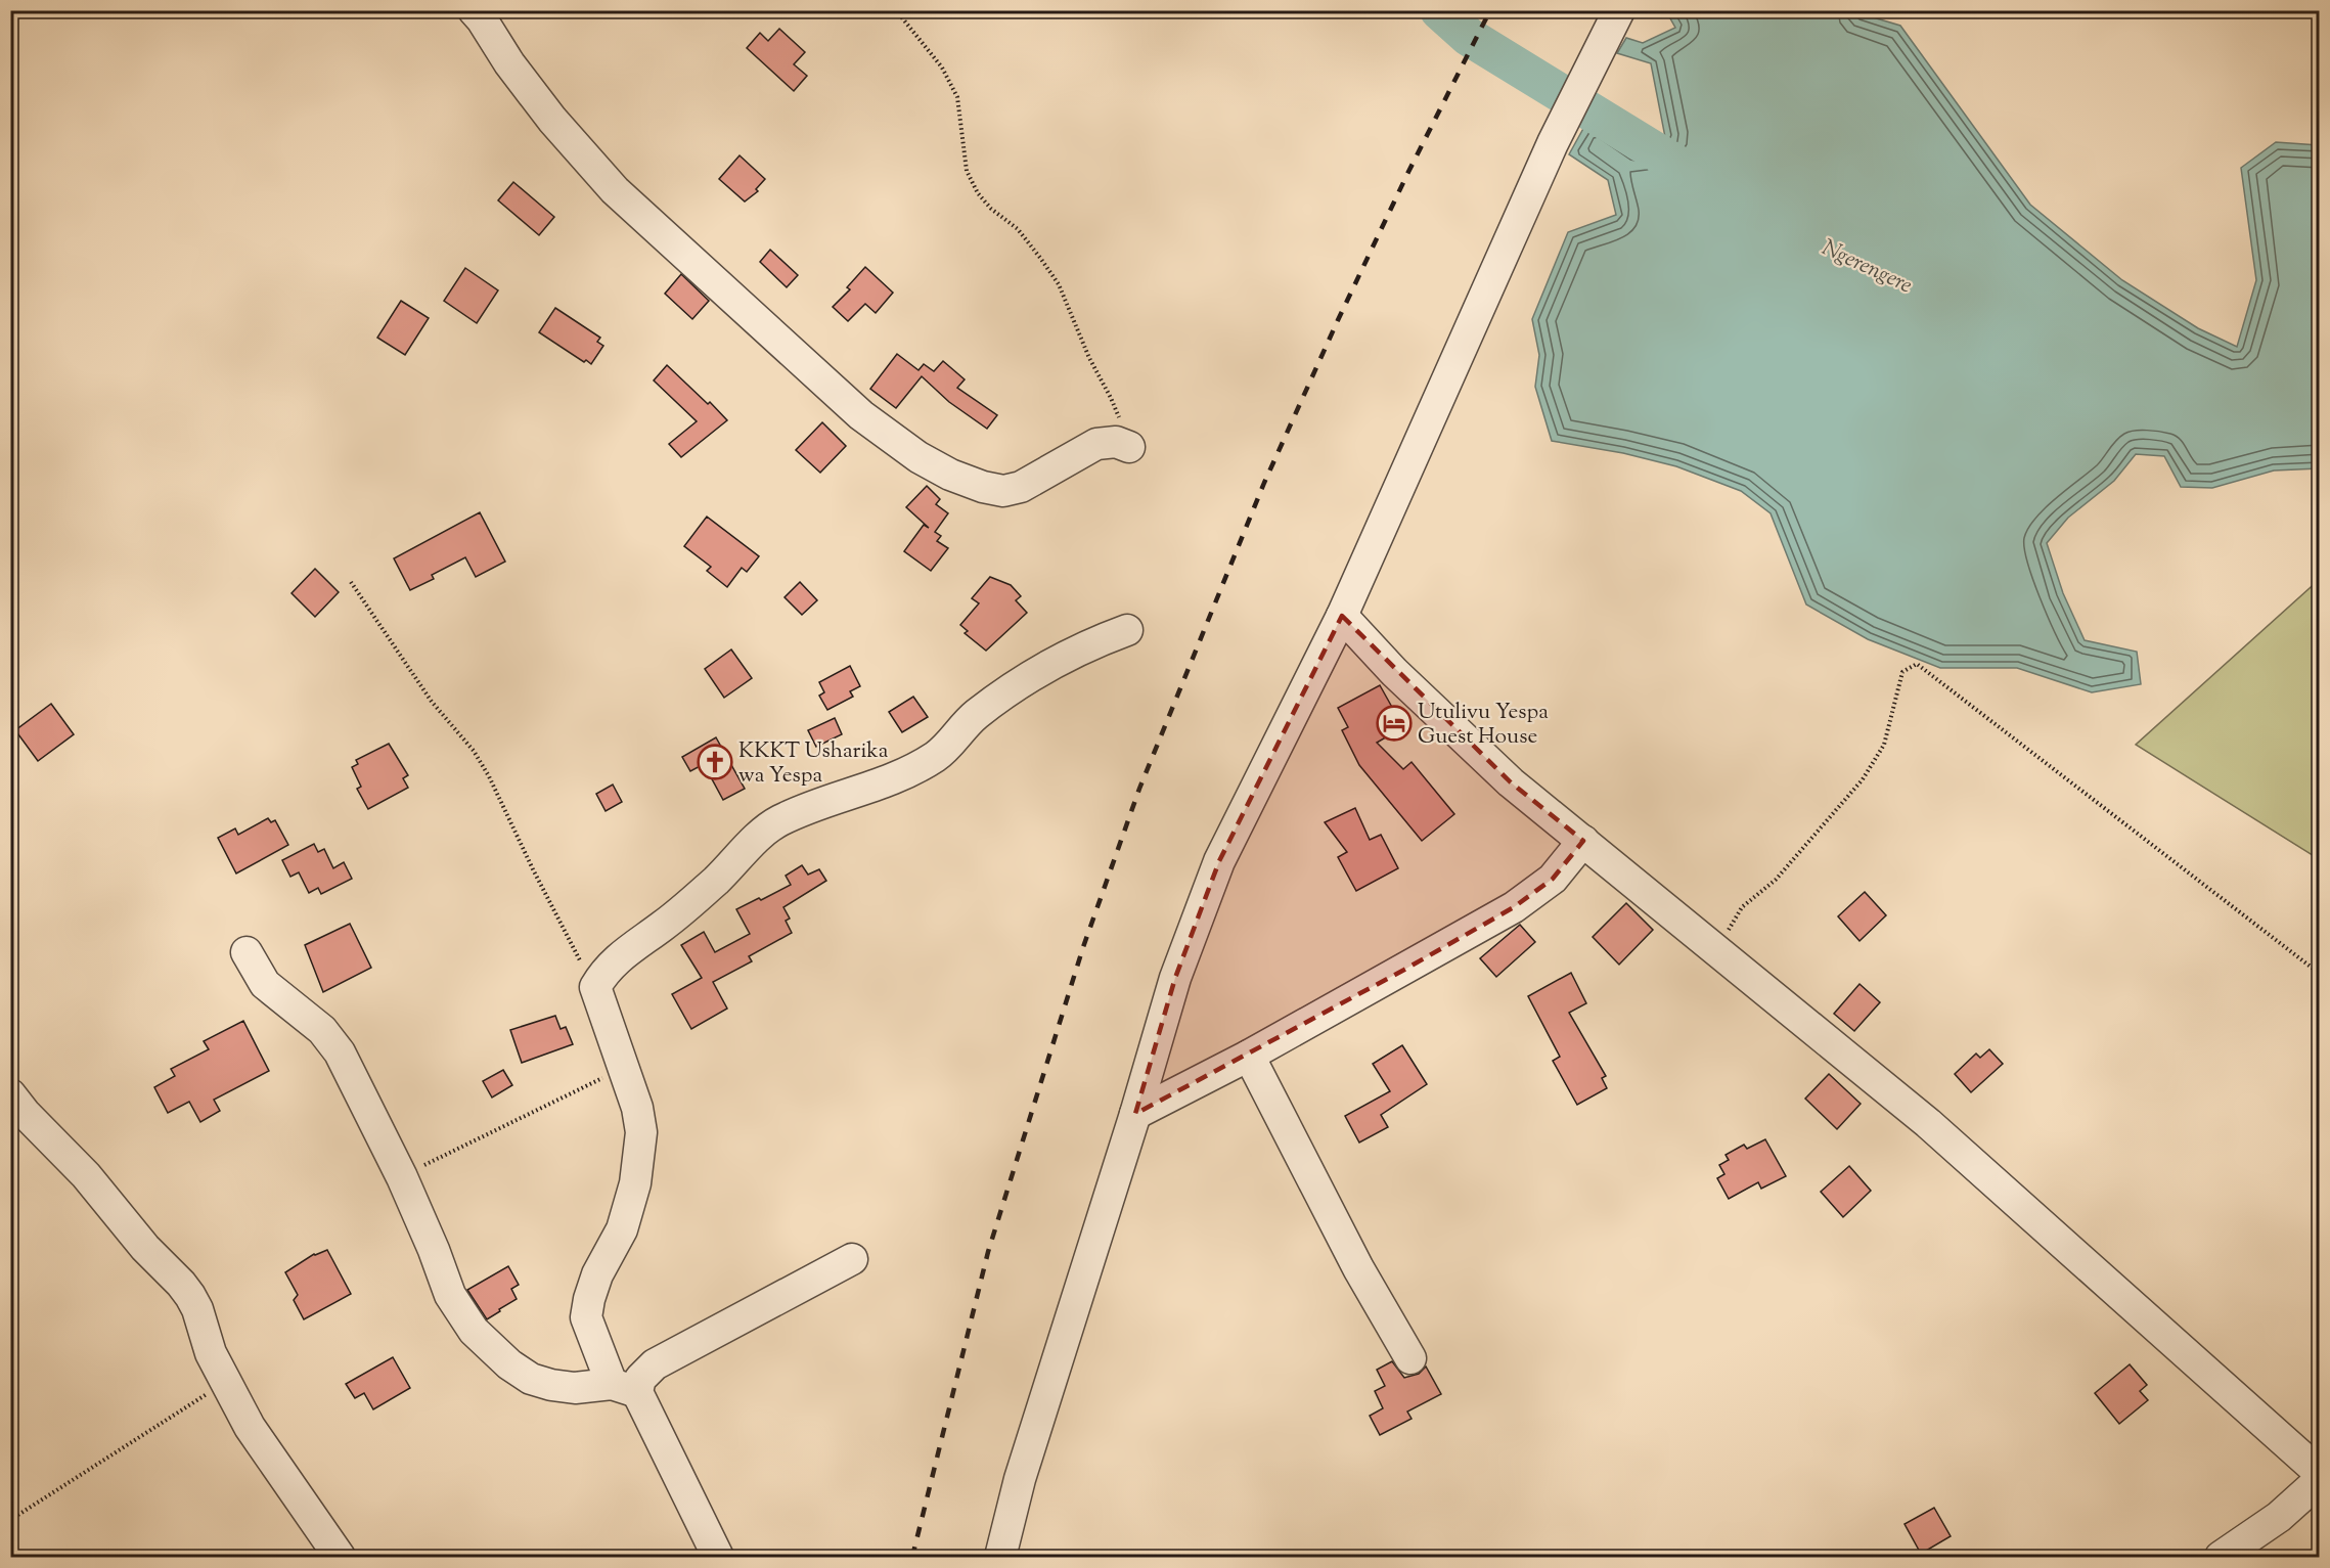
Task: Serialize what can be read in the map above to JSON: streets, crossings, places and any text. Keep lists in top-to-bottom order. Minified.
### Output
{"water":["Ngerengere"],"places":{"hotel":["Utulivu Yespa Guest House"],"church":["KKKT Usharika wa Yespa"]}}
